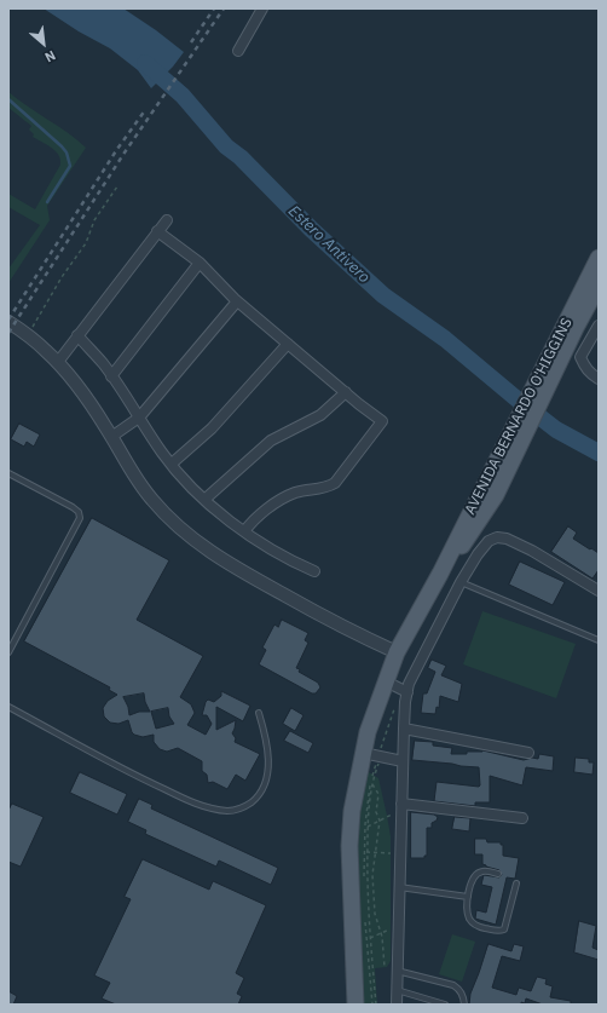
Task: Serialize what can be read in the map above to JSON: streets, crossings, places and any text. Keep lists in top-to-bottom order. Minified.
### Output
{"streets":{"main road":["AVENIDA BERNARDO O'HIGGINS"]},"water":["Estero Antivero"],"north":"bottom right"}
